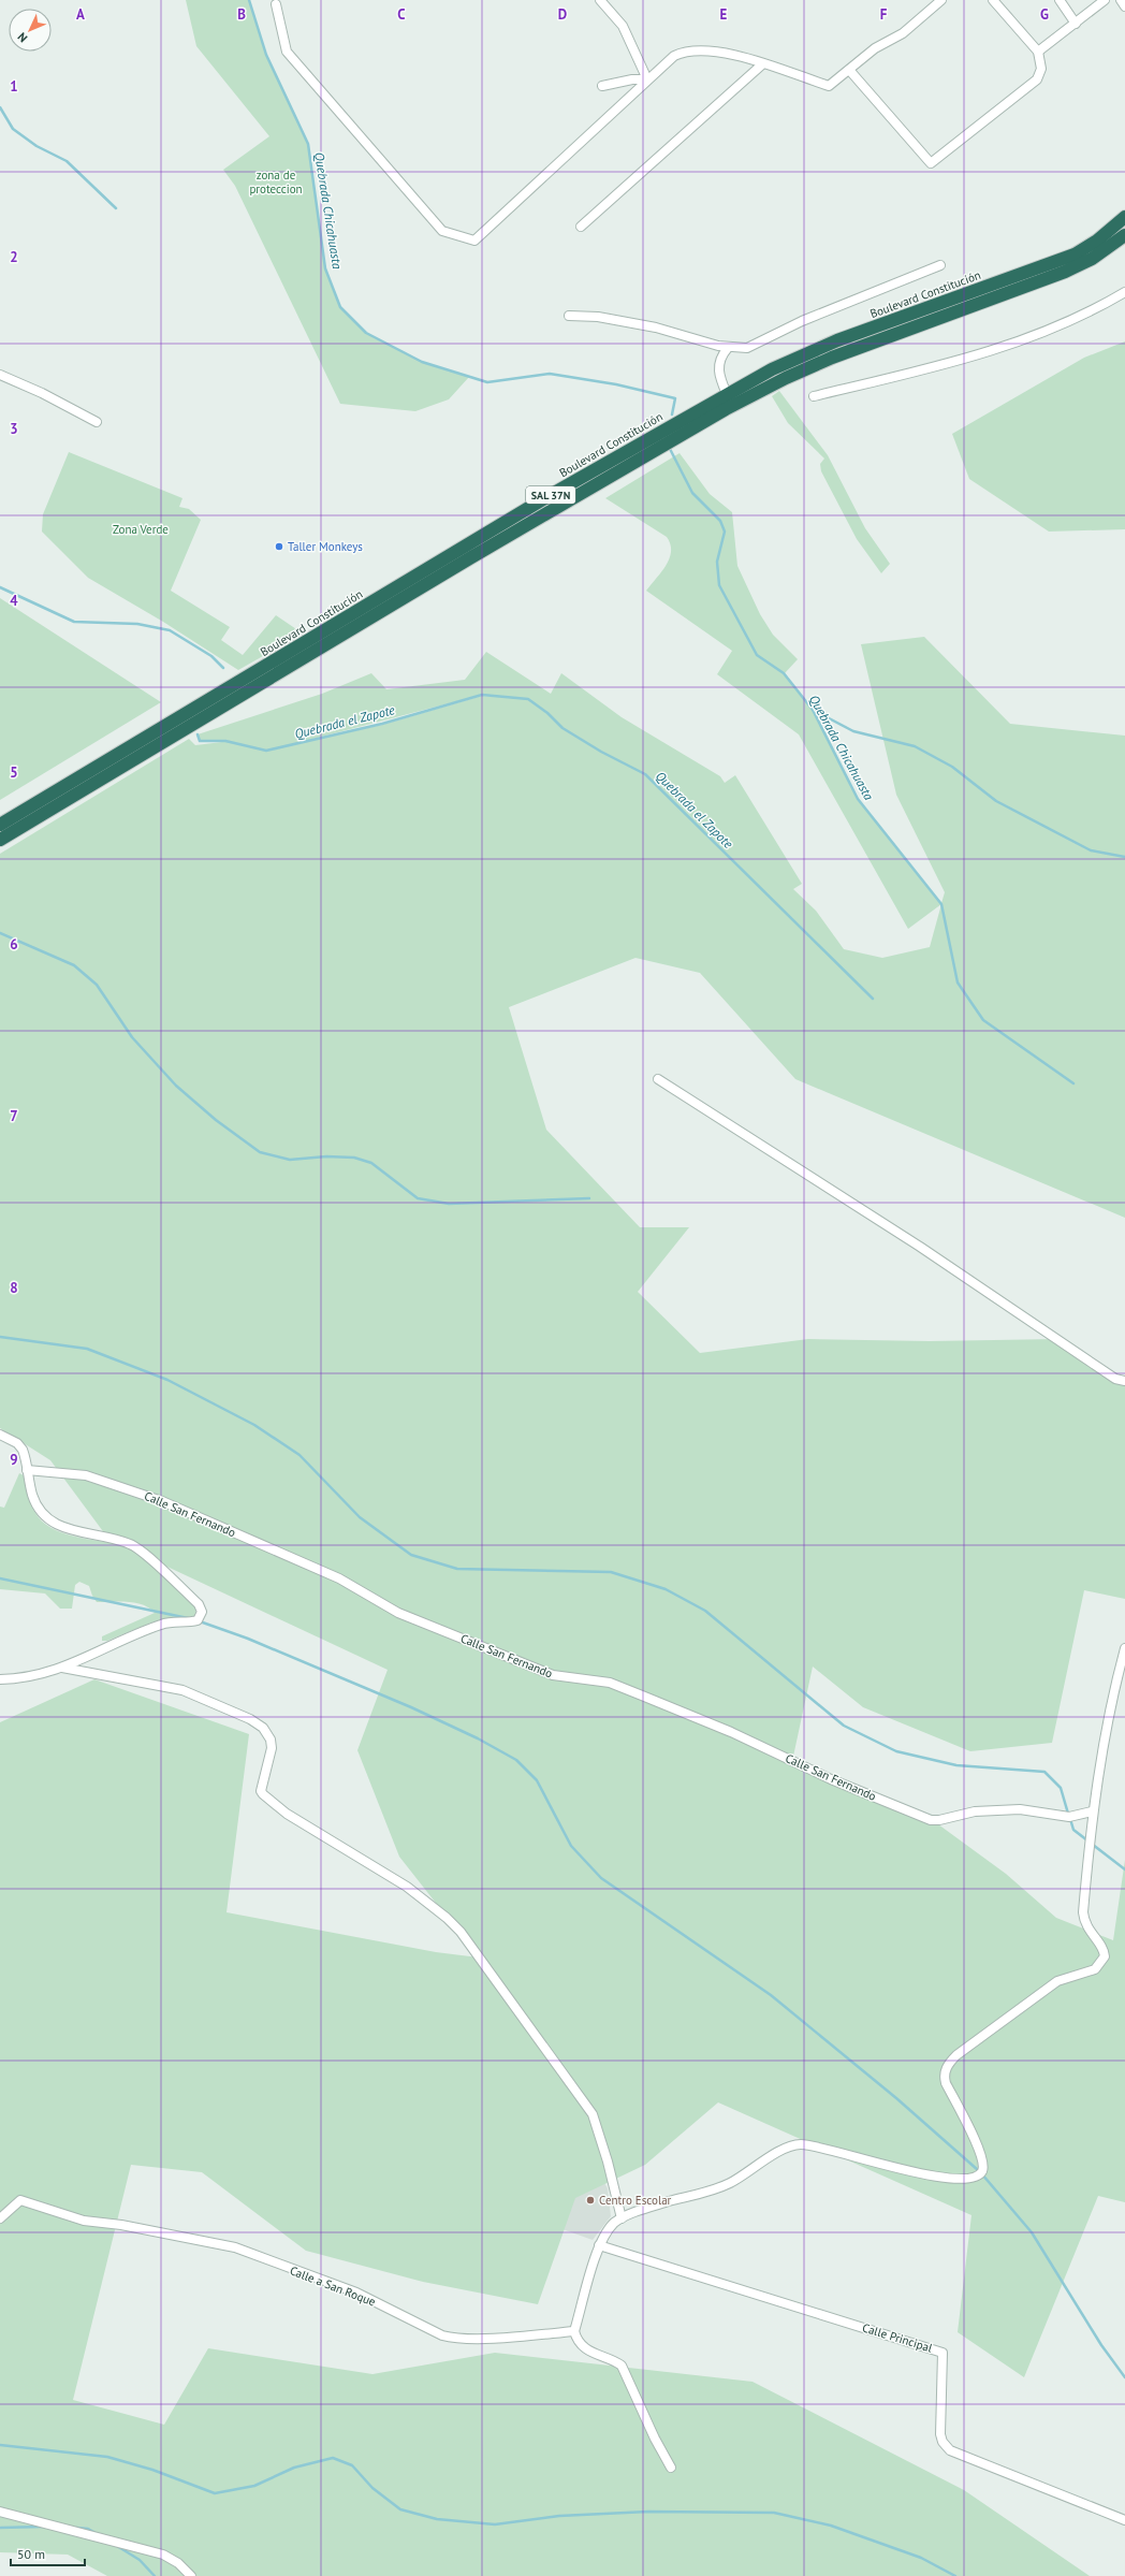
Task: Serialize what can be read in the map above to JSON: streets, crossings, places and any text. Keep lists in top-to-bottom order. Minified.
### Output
{"streets":{"highway":["Boulevard Constitución","SAL 37N"],"street":["Calle San Fernando","Calle a San Roque","Calle Principal"]},"water":["Quebrada Chicahuasta","Quebrada el Zapote"],"parks":["zona de proteccion","Zona Verde"],"places":["Taller Monkeys","Centro Escolar"],"scale_bar":"50 m","north":"bottom left","grid":{"columns":["A","B","C","D","E","F","G"],"rows":["1","2","3","4","5","6","7","8","9"]}}
